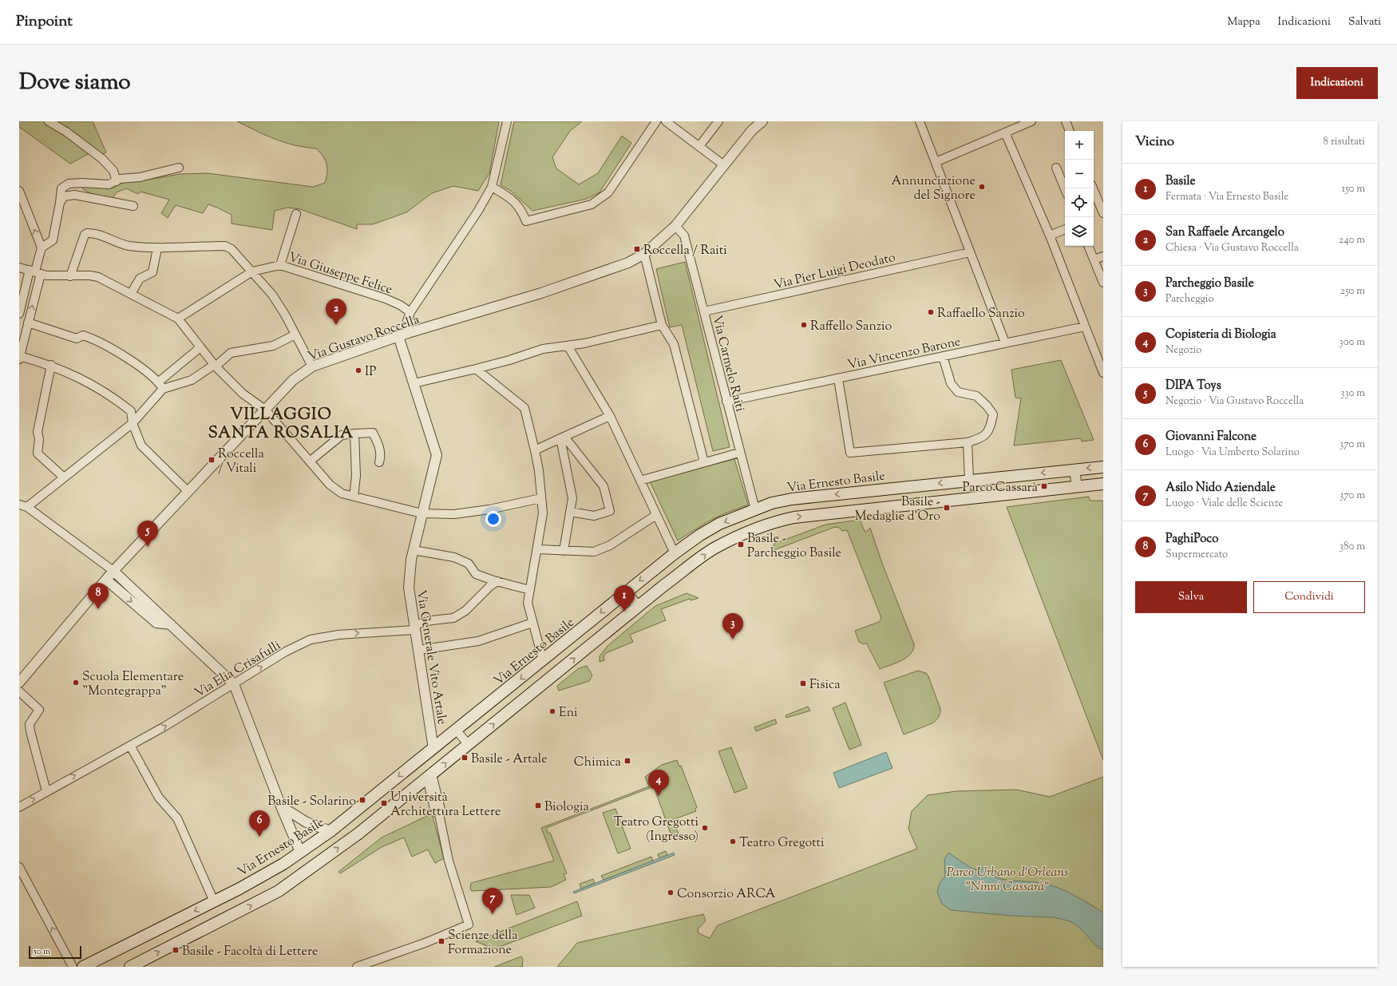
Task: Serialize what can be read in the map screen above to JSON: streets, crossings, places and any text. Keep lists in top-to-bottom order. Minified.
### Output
{"streets":{"main road":["Via Ernesto Basile"],"street":["Via Pier Luigi Deodato","Via Giuseppe Felice","Via Gustavo Roccella","Via Vincenzo Barone","Via Carmelo Raiti","Via Generale Vito Artale","Via Elia Crisafulli"]},"crossings":[["Via Pier Luigi Deodato","Via Carmelo Raiti"],["Via Gustavo Roccella","Via Carmelo Raiti"],["Via Gustavo Roccella","Via Generale Vito Artale"],["Via Vincenzo Barone","Via Carmelo Raiti"],["Via Carmelo Raiti","Via Ernesto Basile"],["Via Ernesto Basile","Via Generale Vito Artale"],["Via Generale Vito Artale","Via Elia Crisafulli"]],"one_way":["Via Elia Crisafulli"],"districts":["VILLAGGIO SANTA ROSALIA"],"parks":["Parco Urbano d'Orleans \"Ninni Cassarà\""],"places":{"other":["Annunciazione del Signore","Raffaello Sanzio","Raffello Sanzio","IP","Scuola Elementare \"Montegrappa\"","Eni","Teatro Gregotti (Ingresso)","Teatro Gregotti","Consorzio ARCA"],"transit":["Roccella / Raiti","Roccella / Vitali","Parco Cassarà","Basile - Medaglie d'Oro","Basile - Parcheggio Basile","Fisica","Basile - Artale","Chimica","Basile - Solarino","Università Architettura Lettere","Biologia","Scienze della Formazione","Basile - Facoltà di Lettere"]},"scale_bar":"50 m","page":{"header":"Pinpoint","nav":["Mappa","Indicazioni","Salvati"],"title":"Dove siamo","buttons":["Indicazioni",["Salva","Condividi"]],"heading":["Vicino","8 risultati"],"map_buttons":["+","−"],"list":[{"mark":"1","name":"Basile","note":"Fermata · Via Ernesto Basile","value":"150 m"},{"mark":"2","name":"San Raffaele Arcangelo","note":"Chiesa · Via Gustavo Roccella","value":"240 m"},{"mark":"3","name":"Parcheggio Basile","note":"Parcheggio","value":"250 m"},{"mark":"4","name":"Copisteria di Biologia","note":"Negozio","value":"300 m"},{"mark":"5","name":"DIPA Toys","note":"Negozio · Via Gustavo Roccella","value":"330 m"},{"mark":"6","name":"Giovanni Falcone","note":"Luogo · Via Umberto Solarino","value":"370 m"},{"mark":"7","name":"Asilo Nido Aziendale","note":"Luogo · Viale delle Scienze","value":"370 m"},{"mark":"8","name":"PaghiPoco","note":"Supermercato","value":"380 m"}],"pins":["2","5","8","1","3","4","6","7"],"scale":"50 m"}}
